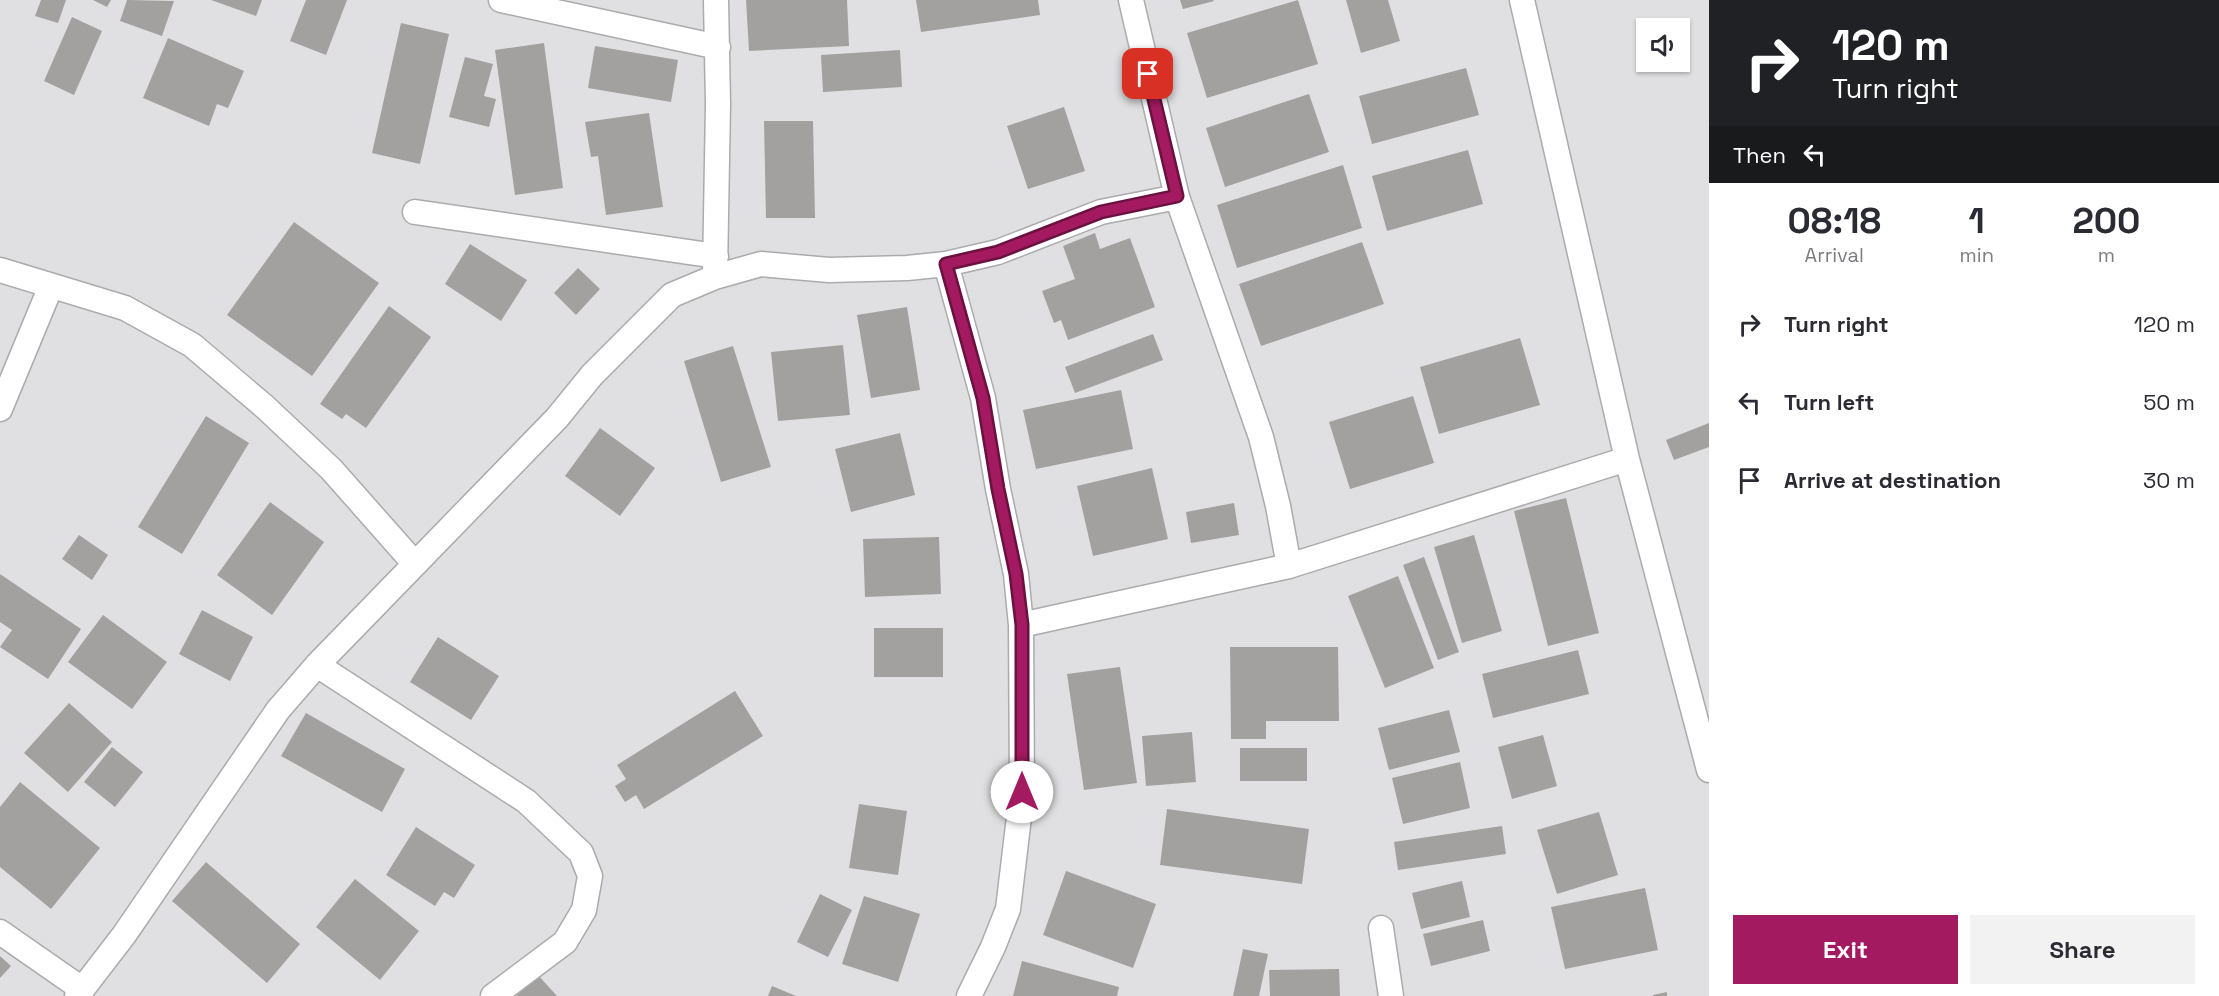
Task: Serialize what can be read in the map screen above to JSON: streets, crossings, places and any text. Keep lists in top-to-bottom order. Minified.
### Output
{"page":{"turn":["120 m","Turn right"],"then":"Then","eta":["08:18","Arrival","1","min","200","m"],"list":[{"name":"Turn right","value":"120 m"},{"name":"Turn left","value":"50 m"},{"name":"Arrive at destination","value":"30 m"}],"buttons":["Exit","Share"]}}
